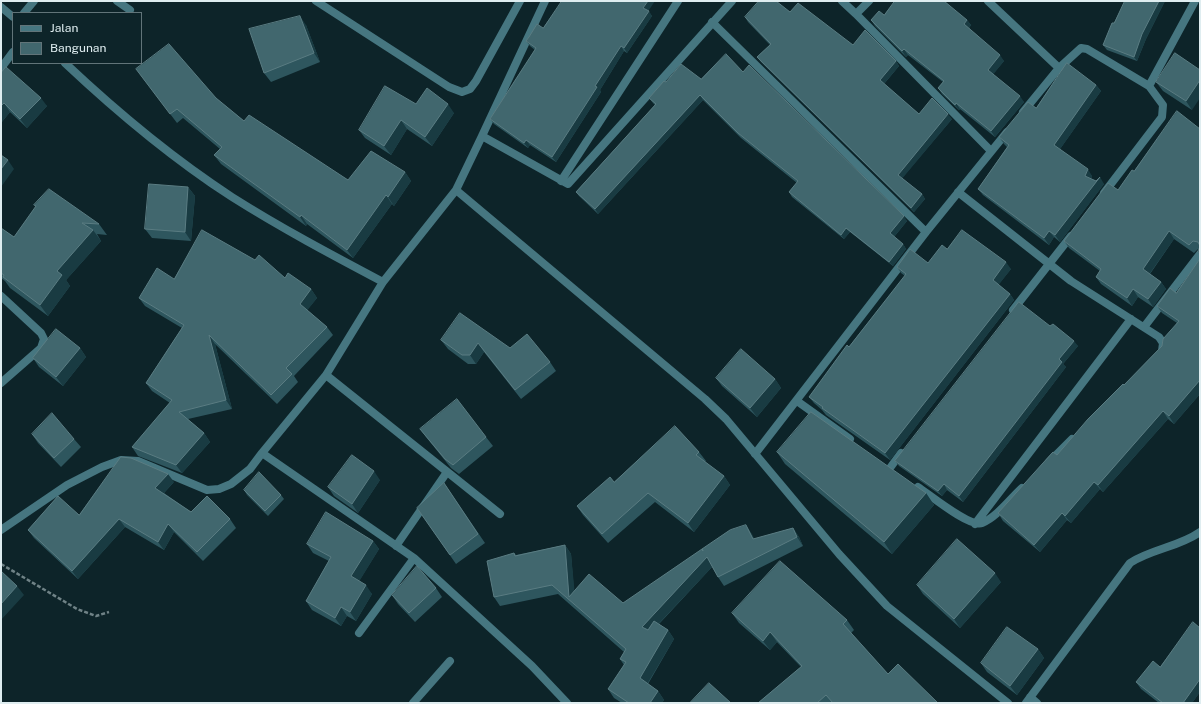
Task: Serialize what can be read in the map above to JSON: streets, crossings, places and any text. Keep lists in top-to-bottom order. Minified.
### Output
{"legend":["Jalan","Bangunan"]}
